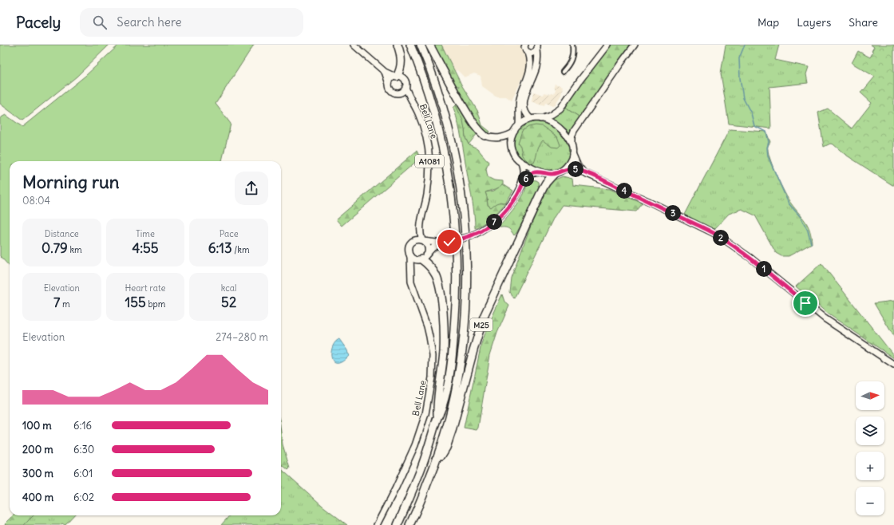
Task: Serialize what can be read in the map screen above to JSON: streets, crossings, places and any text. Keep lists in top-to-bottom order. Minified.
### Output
{"streets":{"highway":["M25"],"main road":["Bell Lane","A1081"]},"north":"right","page":{"header":"Pacely","search":"Search here","nav":["Map","Layers","Share"],"pins":["5","6","4","3","7","2","1"],"heading":["Morning run","08:04"],"stats":[["Distance","0.79 km"],["Time","4:55"],["Pace","6:13 /km"],["Elevation","7 m"],["Heart rate","155 bpm"],["kcal","52"]],"chart":["Elevation","274–280 m"],"map_buttons":["+","−"],"list":[{"name":"100 m","note":"6:16"},{"name":"200 m","note":"6:30"},{"name":"300 m","note":"6:01"},{"name":"400 m","note":"6:02"}]}}
